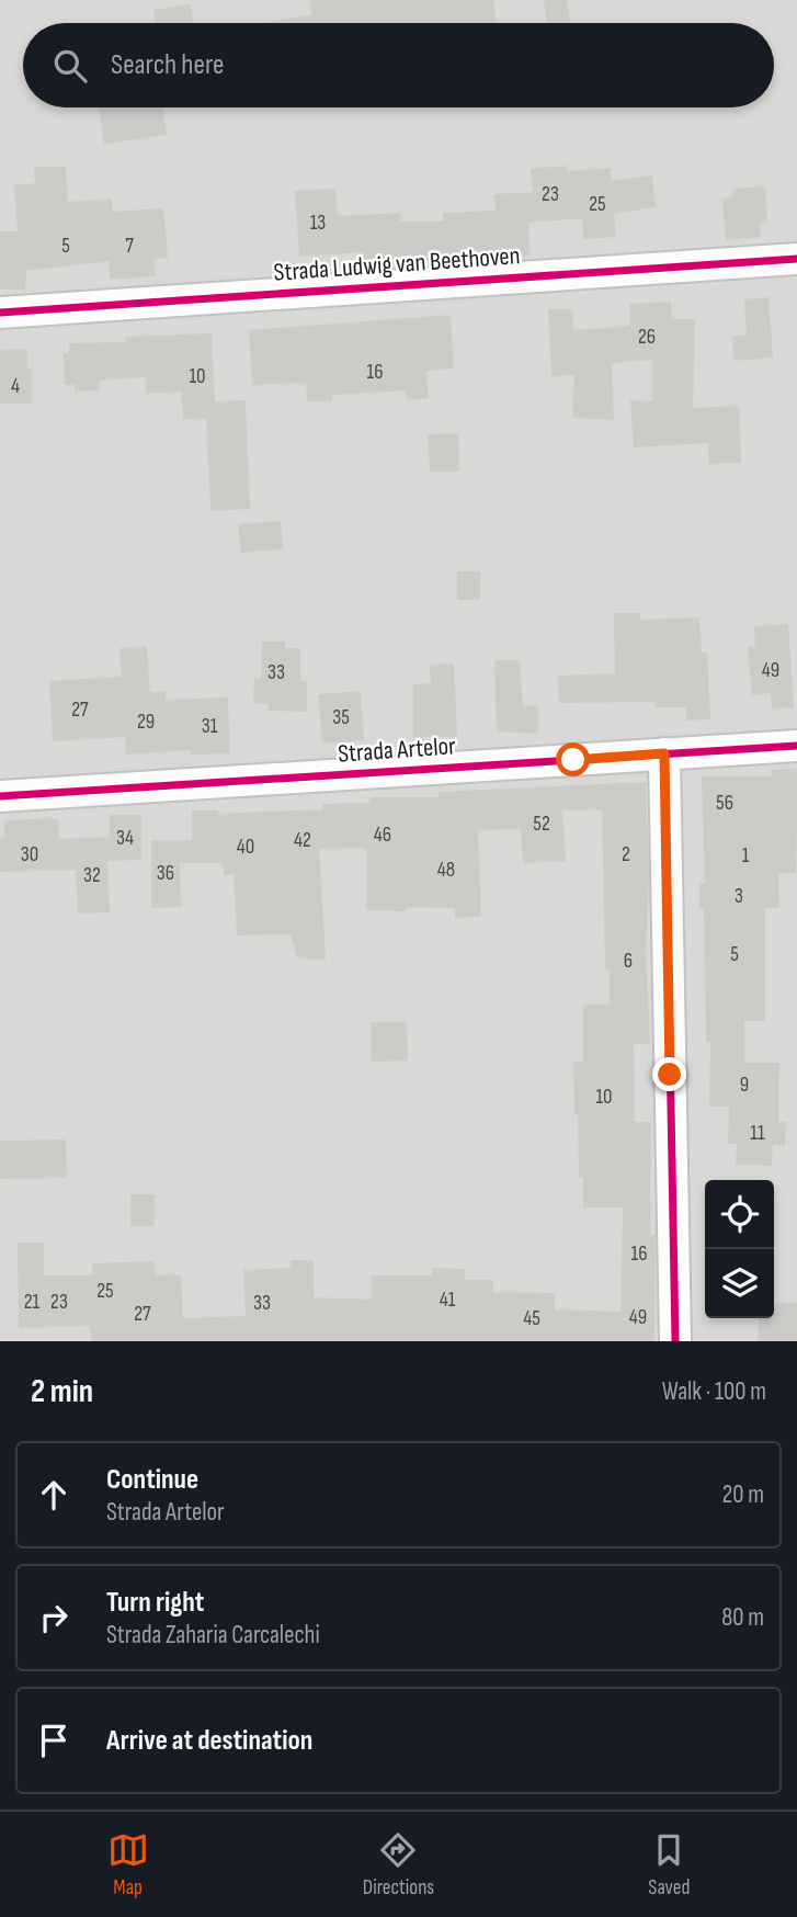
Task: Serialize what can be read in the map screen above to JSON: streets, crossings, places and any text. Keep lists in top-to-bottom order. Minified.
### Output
{"streets":{"street":["Strada Ludwig van Beethoven","Strada Artelor"]},"house_numbers":["23","25","13","5","7","26","16","10","4","49","33","27","35","29","31","56","52","46","34","42","40","30","2","1","48","36","32","3","5","6","9","10","11","16","25","41","21","23","33","27","49","45"],"page":{"search":"Search here","heading":["2 min","Walk · 100 m"],"list":[["Continue","Strada Artelor","20 m"],["Turn right","Strada Zaharia Carcalechi","80 m"],"Arrive at destination"],"nav":["Map","Directions","Saved"]}}
